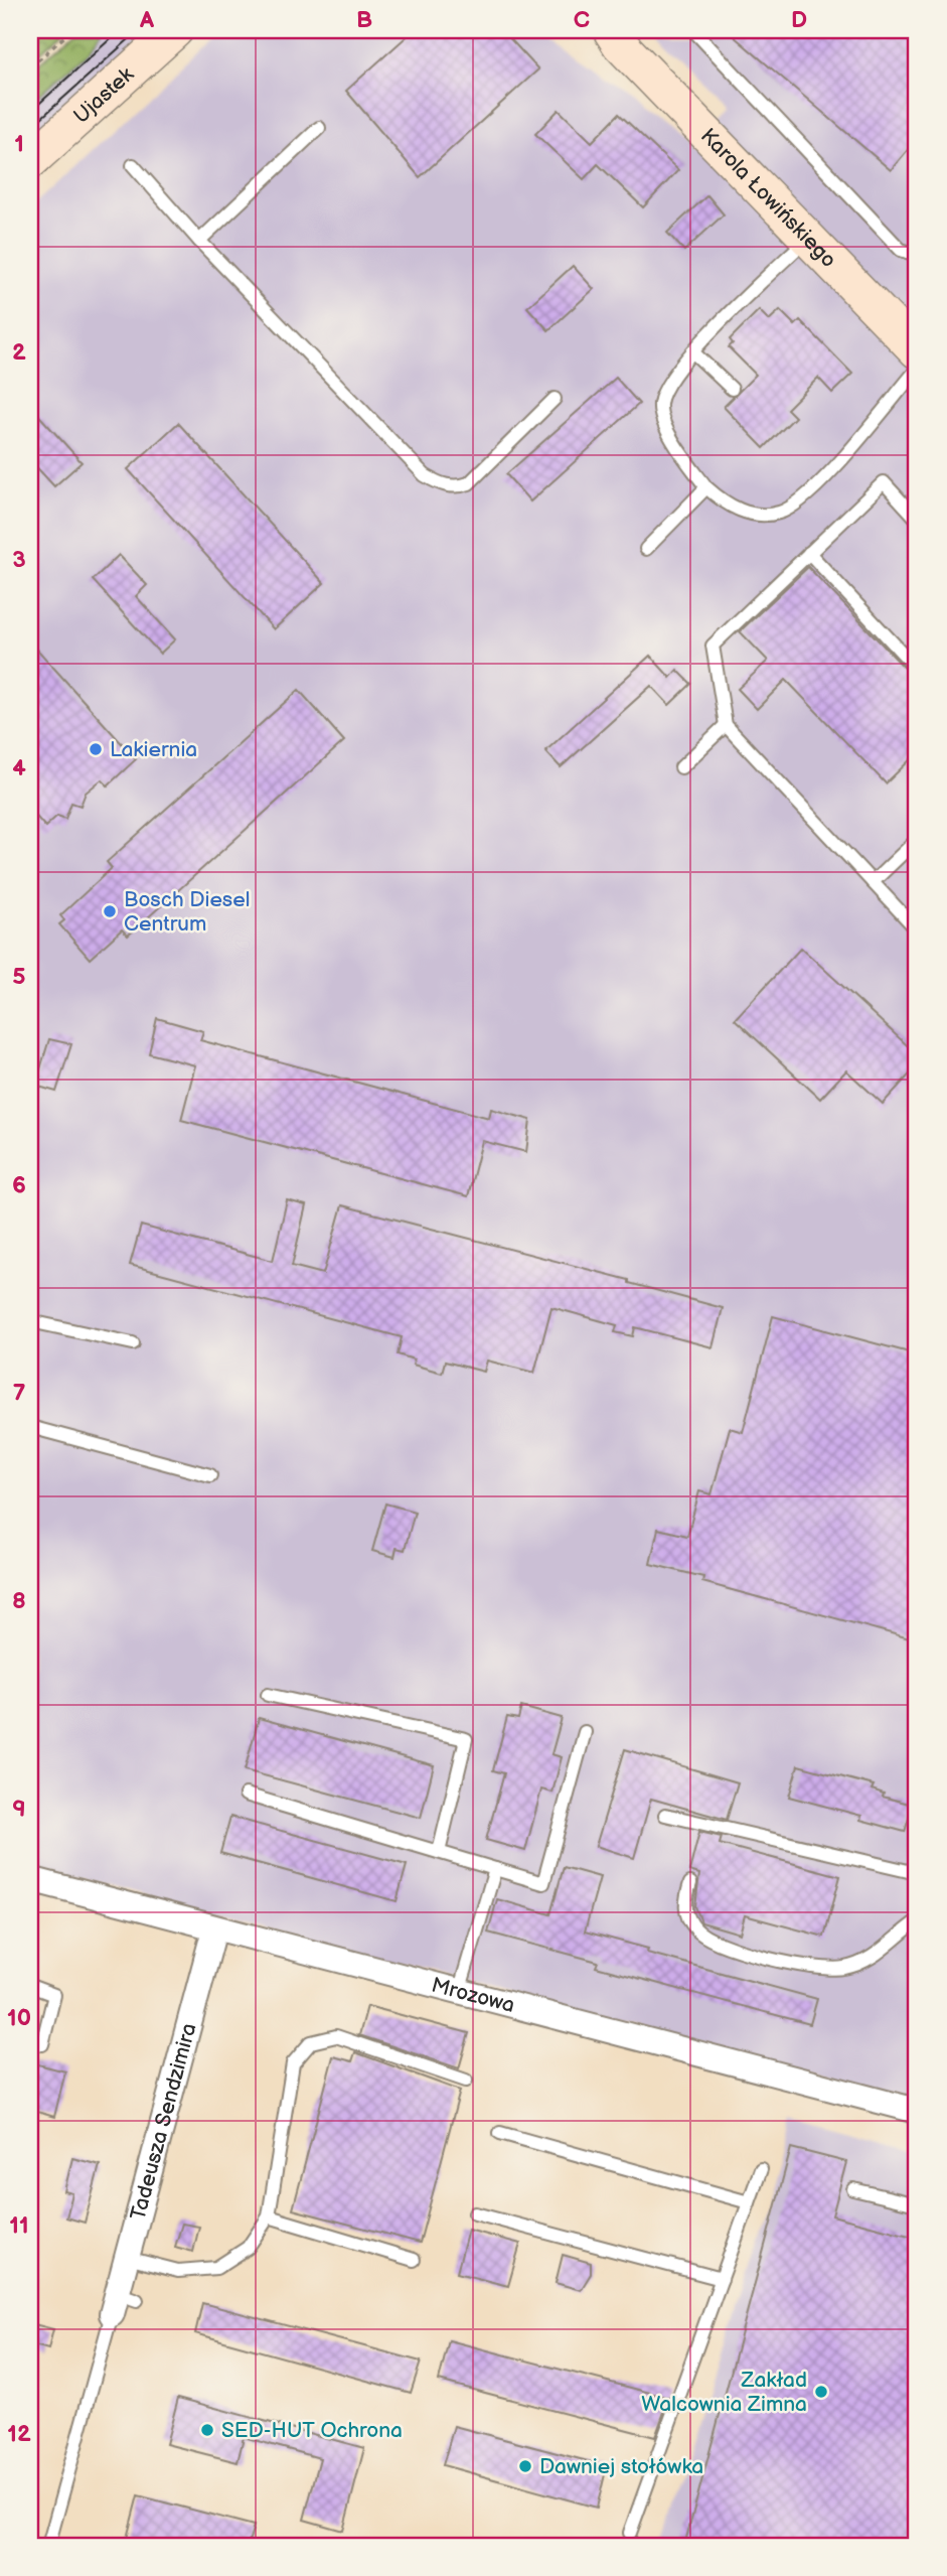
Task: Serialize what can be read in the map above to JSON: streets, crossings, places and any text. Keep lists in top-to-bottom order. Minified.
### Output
{"streets":{"street":["Ujastek","Karola Łowińskiego","Mrozowa","Tadeusza Sendzimira"]},"crossings":[["Mrozowa","Tadeusza Sendzimira"]],"places":["Lakiernia","Bosch Diesel Centrum","Zakład Walcownia Zimna","SED-HUT Ochrona","Dawniej stołówka"],"grid":{"columns":["A","B","C","D"],"rows":["1","2","3","4","5","6","7","8","9","10","11","12"]}}
